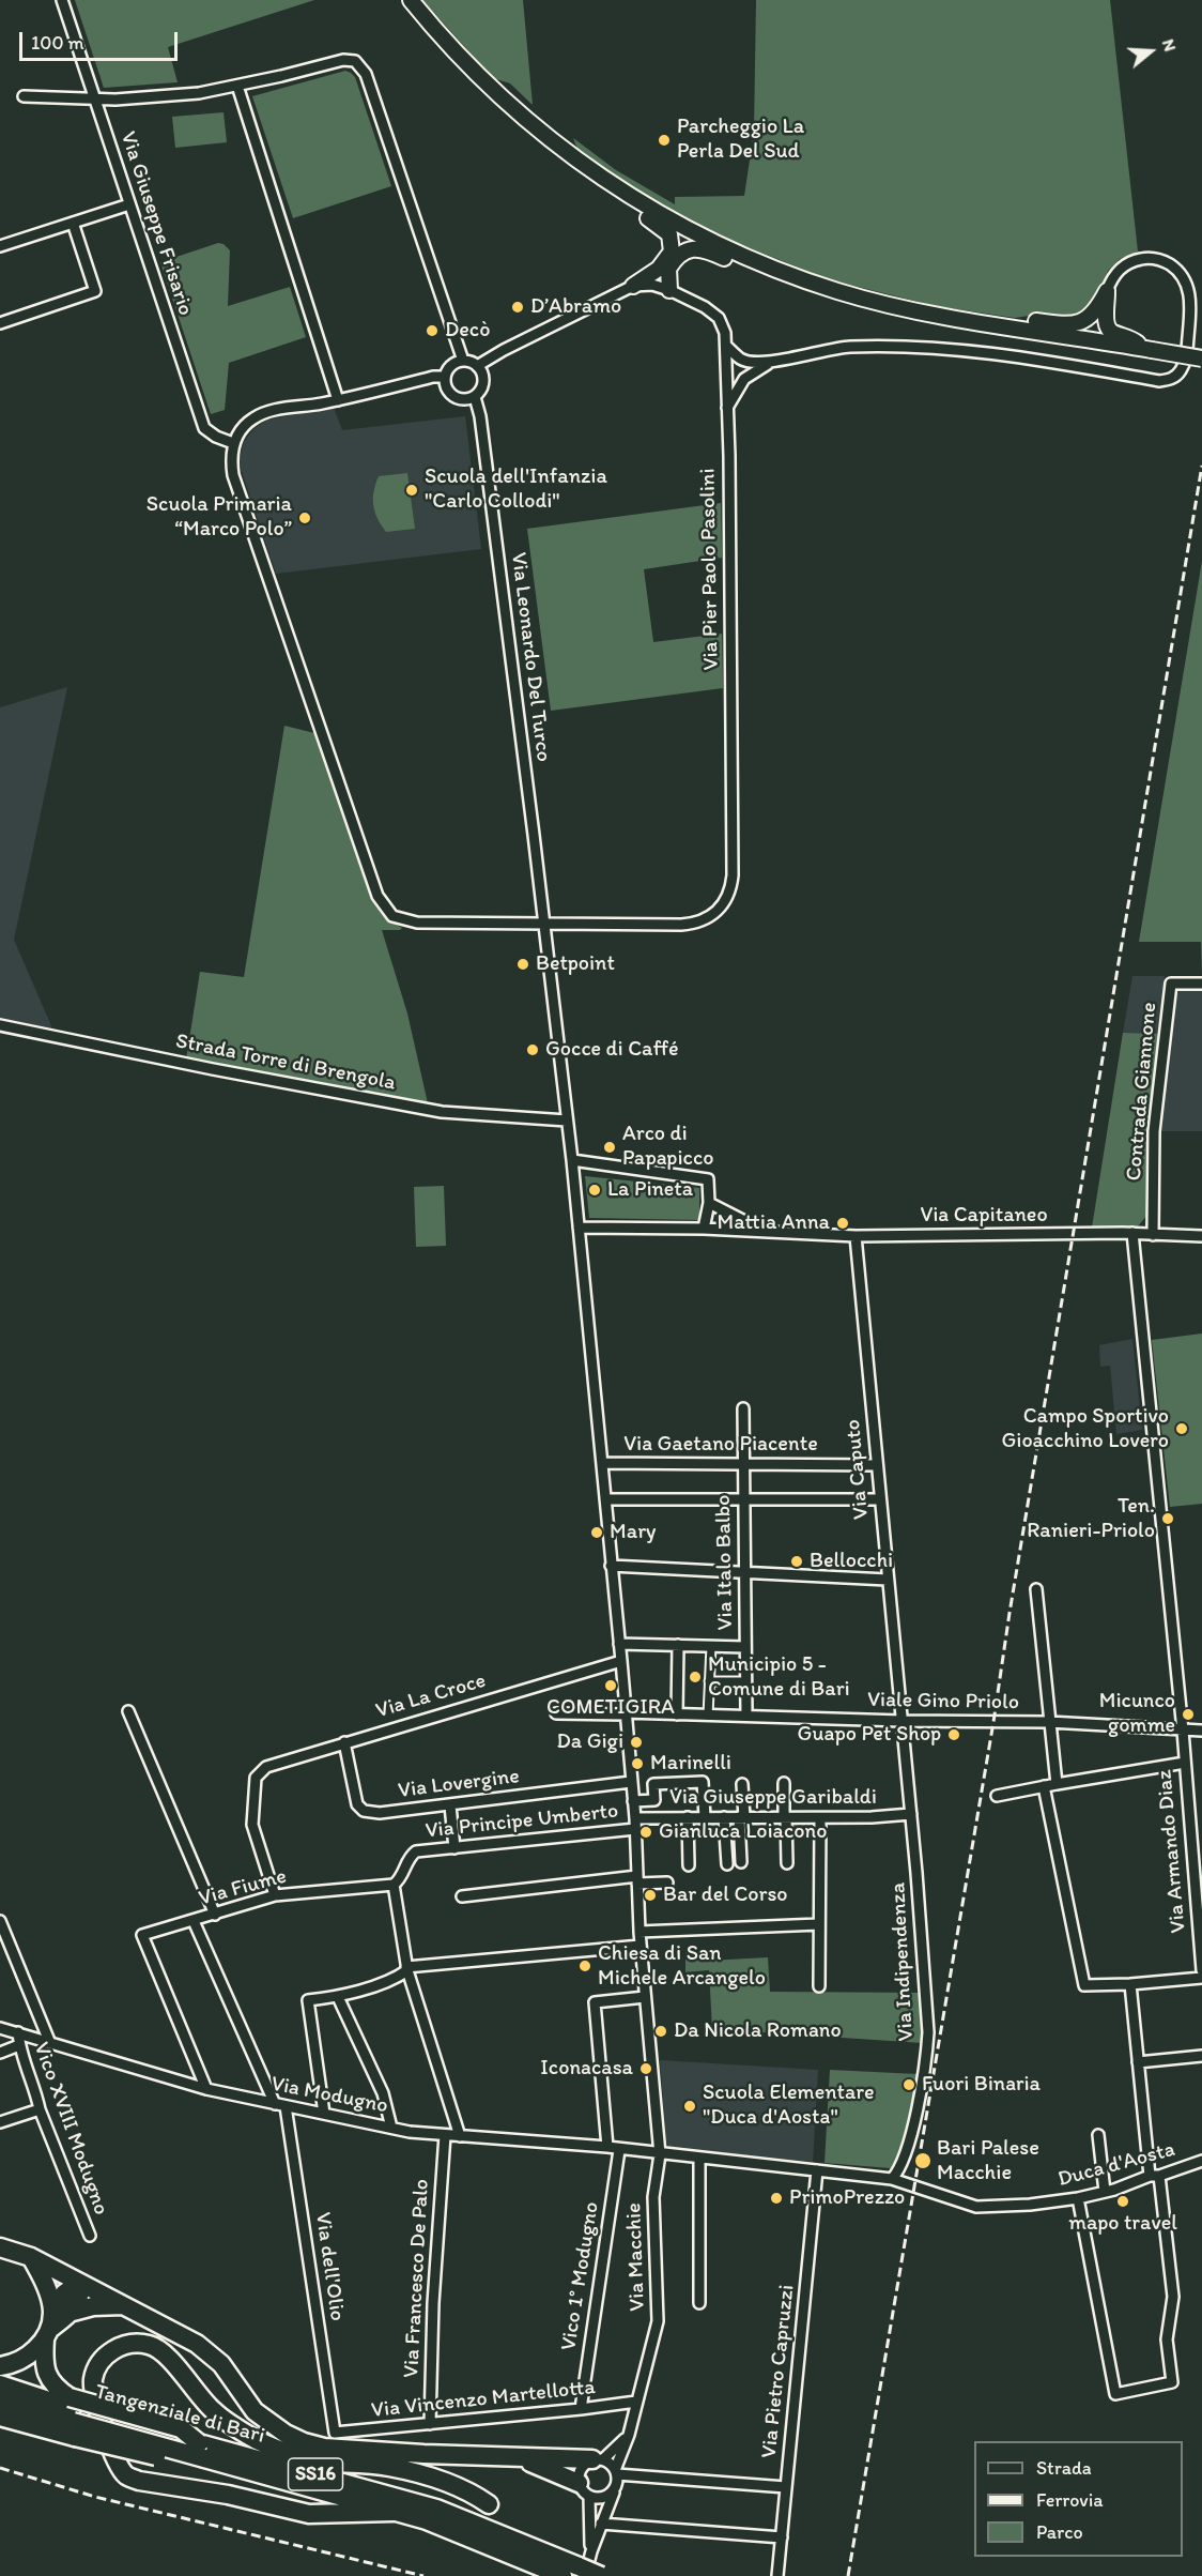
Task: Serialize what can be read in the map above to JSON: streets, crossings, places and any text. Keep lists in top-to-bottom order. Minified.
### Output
{"streets":{"highway":["Tangenziale di Bari","SS16"],"street":["Via Giuseppe Frisario","Via Pier Paolo Pasolini","Via Leonardo Del Turco","Strada Torre di Brengola","Contrada Giannone","Via Capitaneo","Via Gaetano Piacente","Via Caputo","Via Italo Balbo","Via La Croce","Viale Gino Priolo","Via Lovergine","Via Giuseppe Garibaldi","Via Principe Umberto","Via Armando Diaz","Via Fiume","Via Indipendenza","Via Modugno","Vico XVIII Modugno","Duca d'Aosta","Via Macchie","Via dell'Olio","Vico 1° Modugno","Via Francesco De Palo","Via Pietro Capruzzi","Via Vincenzo Martellotta"]},"crossings":[["Via Giuseppe Frisario","Via Pier Paolo Pasolini"],["Via Pier Paolo Pasolini","Via Leonardo Del Turco"],["Via Leonardo Del Turco","Strada Torre di Brengola"],["Via Leonardo Del Turco","Via Capitaneo"],["Via Leonardo Del Turco","Via Gaetano Piacente"],["Via Leonardo Del Turco","Via Macchie"],["Contrada Giannone","Via Capitaneo"],["Via Capitaneo","Via Caputo"],["Via Capitaneo","Via Armando Diaz"],["Via Gaetano Piacente","Via Caputo"],["Via Gaetano Piacente","Via Italo Balbo"],["Via Caputo","Viale Gino Priolo"],["Via Caputo","Via Giuseppe Garibaldi"],["Via Caputo","Via Indipendenza"],["Via Italo Balbo","Viale Gino Priolo"],["Via La Croce","Via Lovergine"],["Via La Croce","Via Fiume"],["Via La Croce","Via Macchie"],["Viale Gino Priolo","Via Armando Diaz"],["Viale Gino Priolo","Via Macchie"],["Via Lovergine","Via Macchie"],["Via Giuseppe Garibaldi","Via Principe Umberto"],["Via Giuseppe Garibaldi","Via Indipendenza"],["Via Giuseppe Garibaldi","Via Macchie"],["Via Principe Umberto","Via Fiume"],["Via Principe Umberto","Via Macchie"],["Via Fiume","Via Modugno"],["Via Indipendenza","Duca d'Aosta"],["Via Modugno","Vico XVIII Modugno"],["Via Modugno","Duca d'Aosta"],["Via Modugno","Via Macchie"],["Via Modugno","Via dell'Olio"],["Via Modugno","Vico 1° Modugno"],["Via Modugno","Via Francesco De Palo"],["Via Modugno","Via Pietro Capruzzi"],["Duca d'Aosta","Via Pietro Capruzzi"],["Via Macchie","Via Vincenzo Martellotta"],["Via dell'Olio","Via Vincenzo Martellotta"],["Vico 1° Modugno","Via Vincenzo Martellotta"],["Via Francesco De Palo","Via Vincenzo Martellotta"]],"places":["Parcheggio La Perla Del Sud","D’Abramo","Decò","Scuola dell'Infanzia \"Carlo Collodi\"","Scuola Primaria “Marco Polo”","Betpoint","Gocce di Caffé","Arco di Papapicco","La Pineta","Mattia Anna","Campo Sportivo Gioacchino Lovero","Ten. Ranieri-Priolo","Mary","Bellocchi","Municipio 5 - Comune di Bari","COMETIGIRA","Micunco gomme","Guapo Pet Shop","Da Gigi","Marinelli","Gianluca Loiacono","Bar del Corso","Chiesa di San Michele Arcangelo","Da Nicola Romano","Iconacasa","Fuori Binaria","Scuola Elementare \"Duca d'Aosta\"","Bari Palese Macchie","PrimoPrezzo","mapo travel"],"legend":["Strada","Ferrovia","Parco"],"scale_bar":"100 m","north":"right"}
